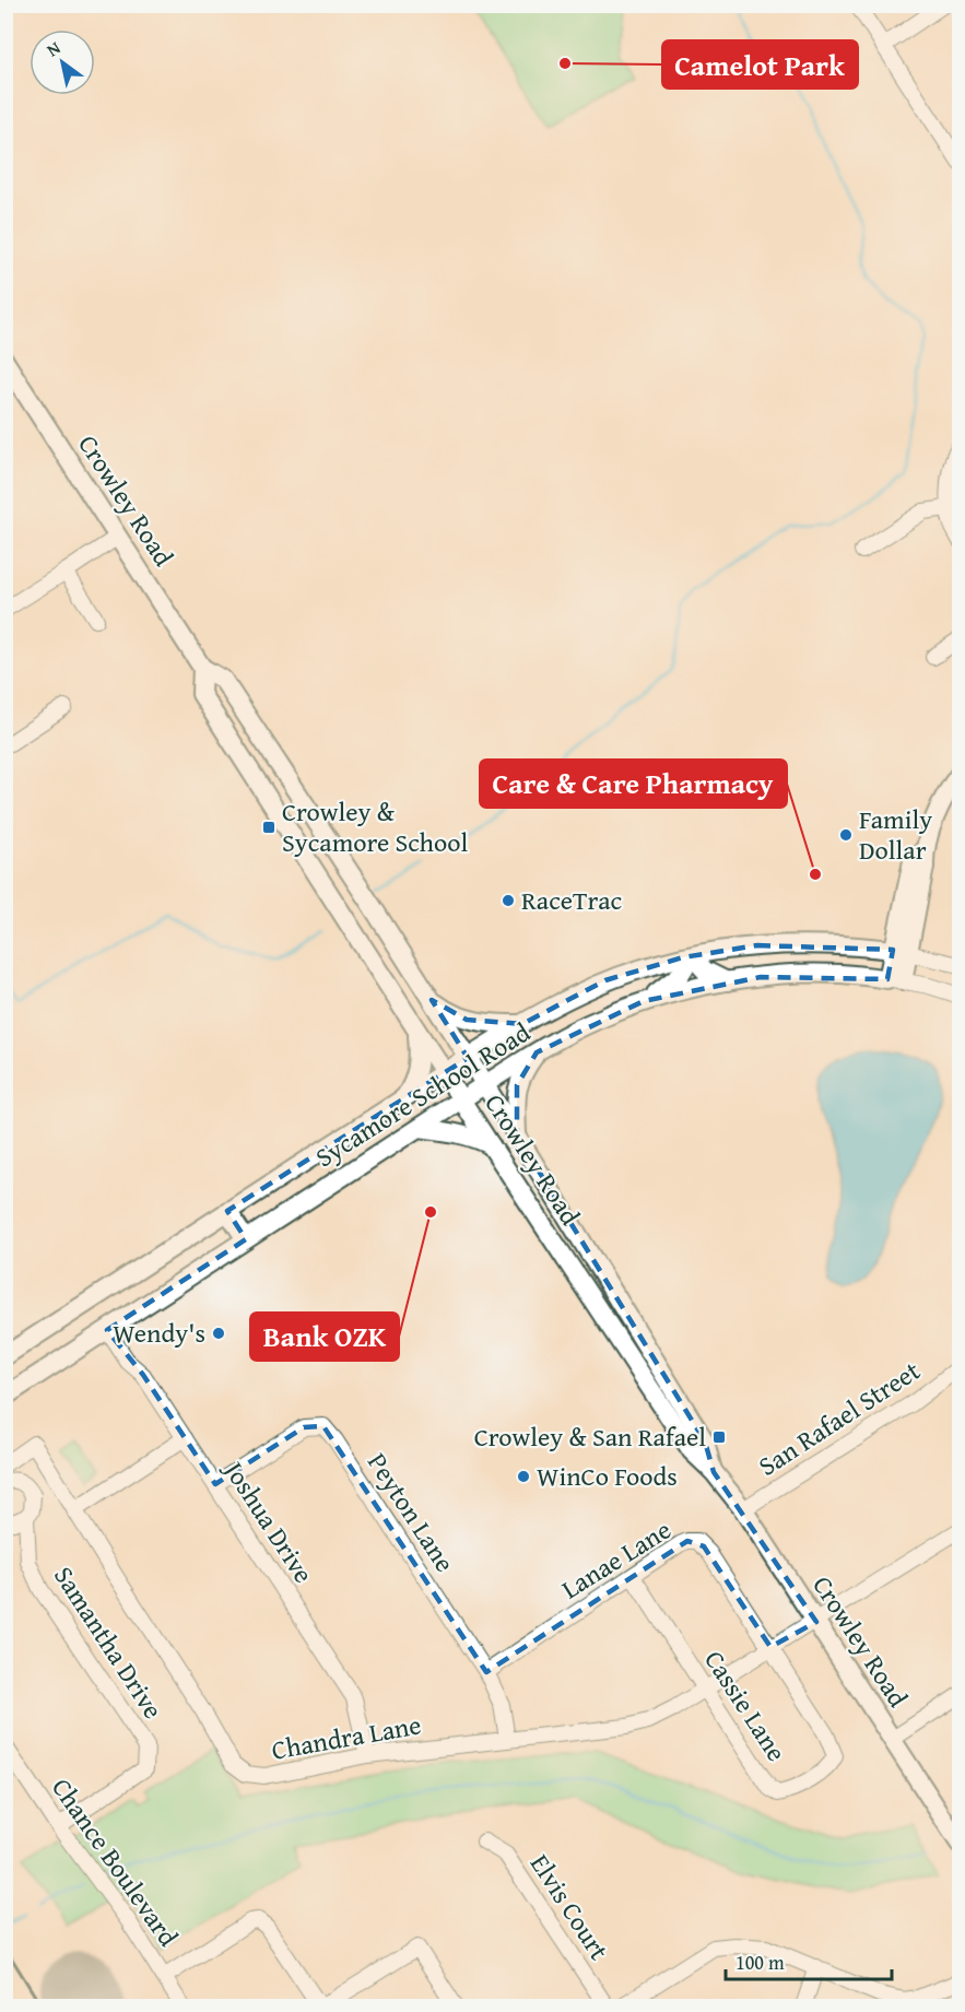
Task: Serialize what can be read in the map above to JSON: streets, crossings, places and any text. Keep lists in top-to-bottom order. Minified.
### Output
{"streets":{"main road":["Crowley Road","Sycamore School Road"],"street":["San Rafael Street","Peyton Lane","Joshua Drive","Lanae Lane","Samantha Drive","Cassie Lane","Chandra Lane","Chance Boulevard","Elvis Court"]},"crossings":[["Crowley Road","Sycamore School Road"],["Crowley Road","San Rafael Street"],["Crowley Road","Chandra Lane"],["Sycamore School Road","Joshua Drive"],["Peyton Lane","Joshua Drive"],["Peyton Lane","Lanae Lane"],["Peyton Lane","Chandra Lane"],["Joshua Drive","Chandra Lane"],["Lanae Lane","Cassie Lane"],["Lanae Lane","Chandra Lane"],["Samantha Drive","Chandra Lane"],["Samantha Drive","Chance Boulevard"],["Cassie Lane","Chandra Lane"]],"places":{"other":["Camelot Park","Family Dollar","Care & Care Pharmacy","RaceTrac","Bank OZK","Wendy's","WinCo Foods"],"transit":["Crowley & Sycamore School","Crowley & San Rafael"]},"scale_bar":"100 m","north":"top left"}
